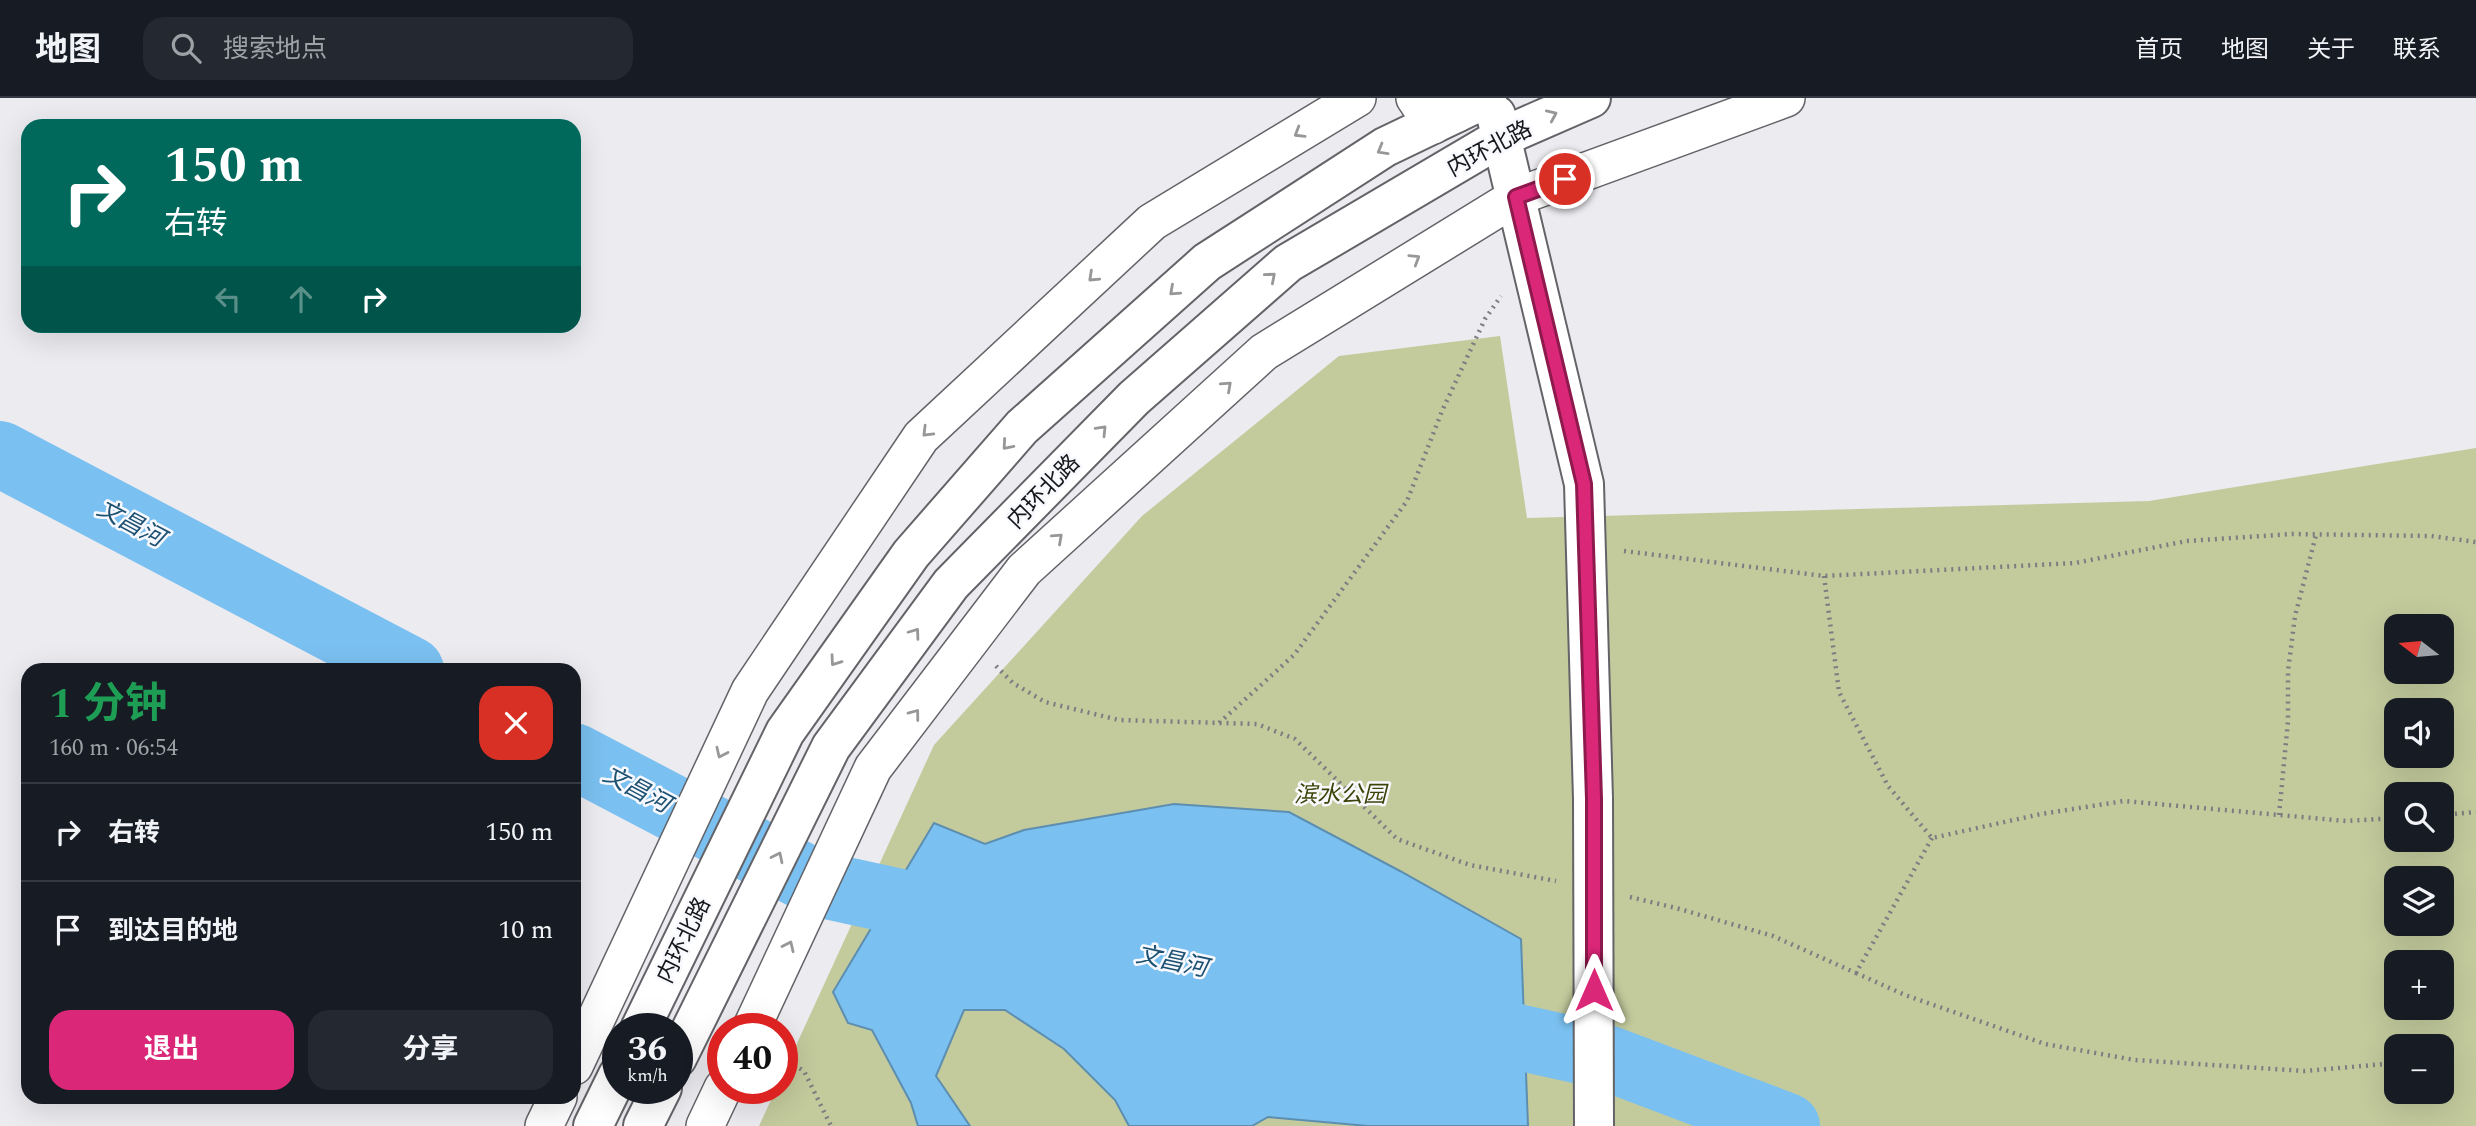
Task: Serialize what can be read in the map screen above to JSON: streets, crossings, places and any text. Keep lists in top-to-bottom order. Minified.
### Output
{"streets":{"main road":["内环北路"]},"water":["文昌河"],"parks":["滨水公园"],"north":"left","page":{"header":"地图","search":"搜索地点","nav":["首页","地图","关于","联系"],"turn":["150 m","右转"],"map_buttons":["+","−"],"heading":["1 分钟","160 m · 06:54"],"list":[{"name":"右转","value":"150 m"},{"name":"到达目的地","value":"10 m"}],"buttons":["退出","分享"],"speed":"36 km/h","limit":"40"}}
